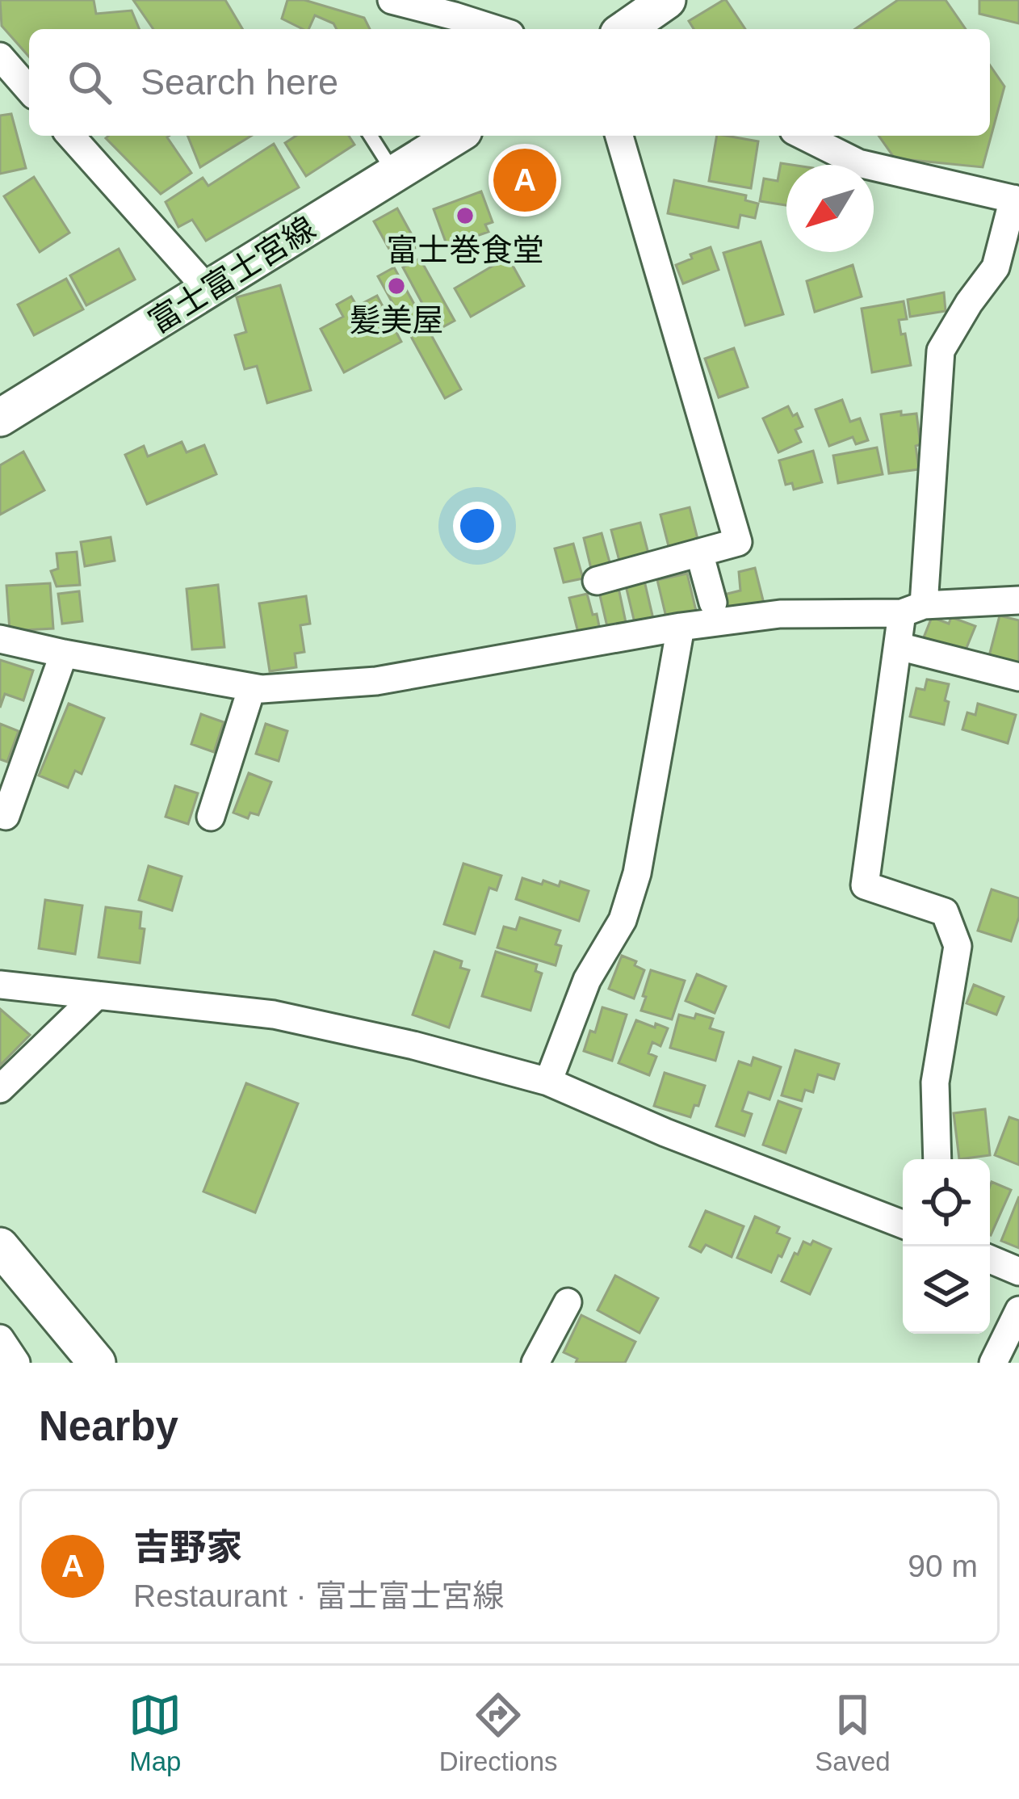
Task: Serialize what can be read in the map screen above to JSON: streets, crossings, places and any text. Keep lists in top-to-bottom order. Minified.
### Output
{"streets":{"main road":["富士富士宮線"]},"places":["富士巻食堂","髪美屋"],"north":"bottom left","page":{"search":"Search here","pins":"A","heading":"Nearby","list":[{"mark":"A","name":"吉野家","note":"Restaurant · 富士富士宮線","value":"90 m"}],"nav":["Map","Directions","Saved"]}}
